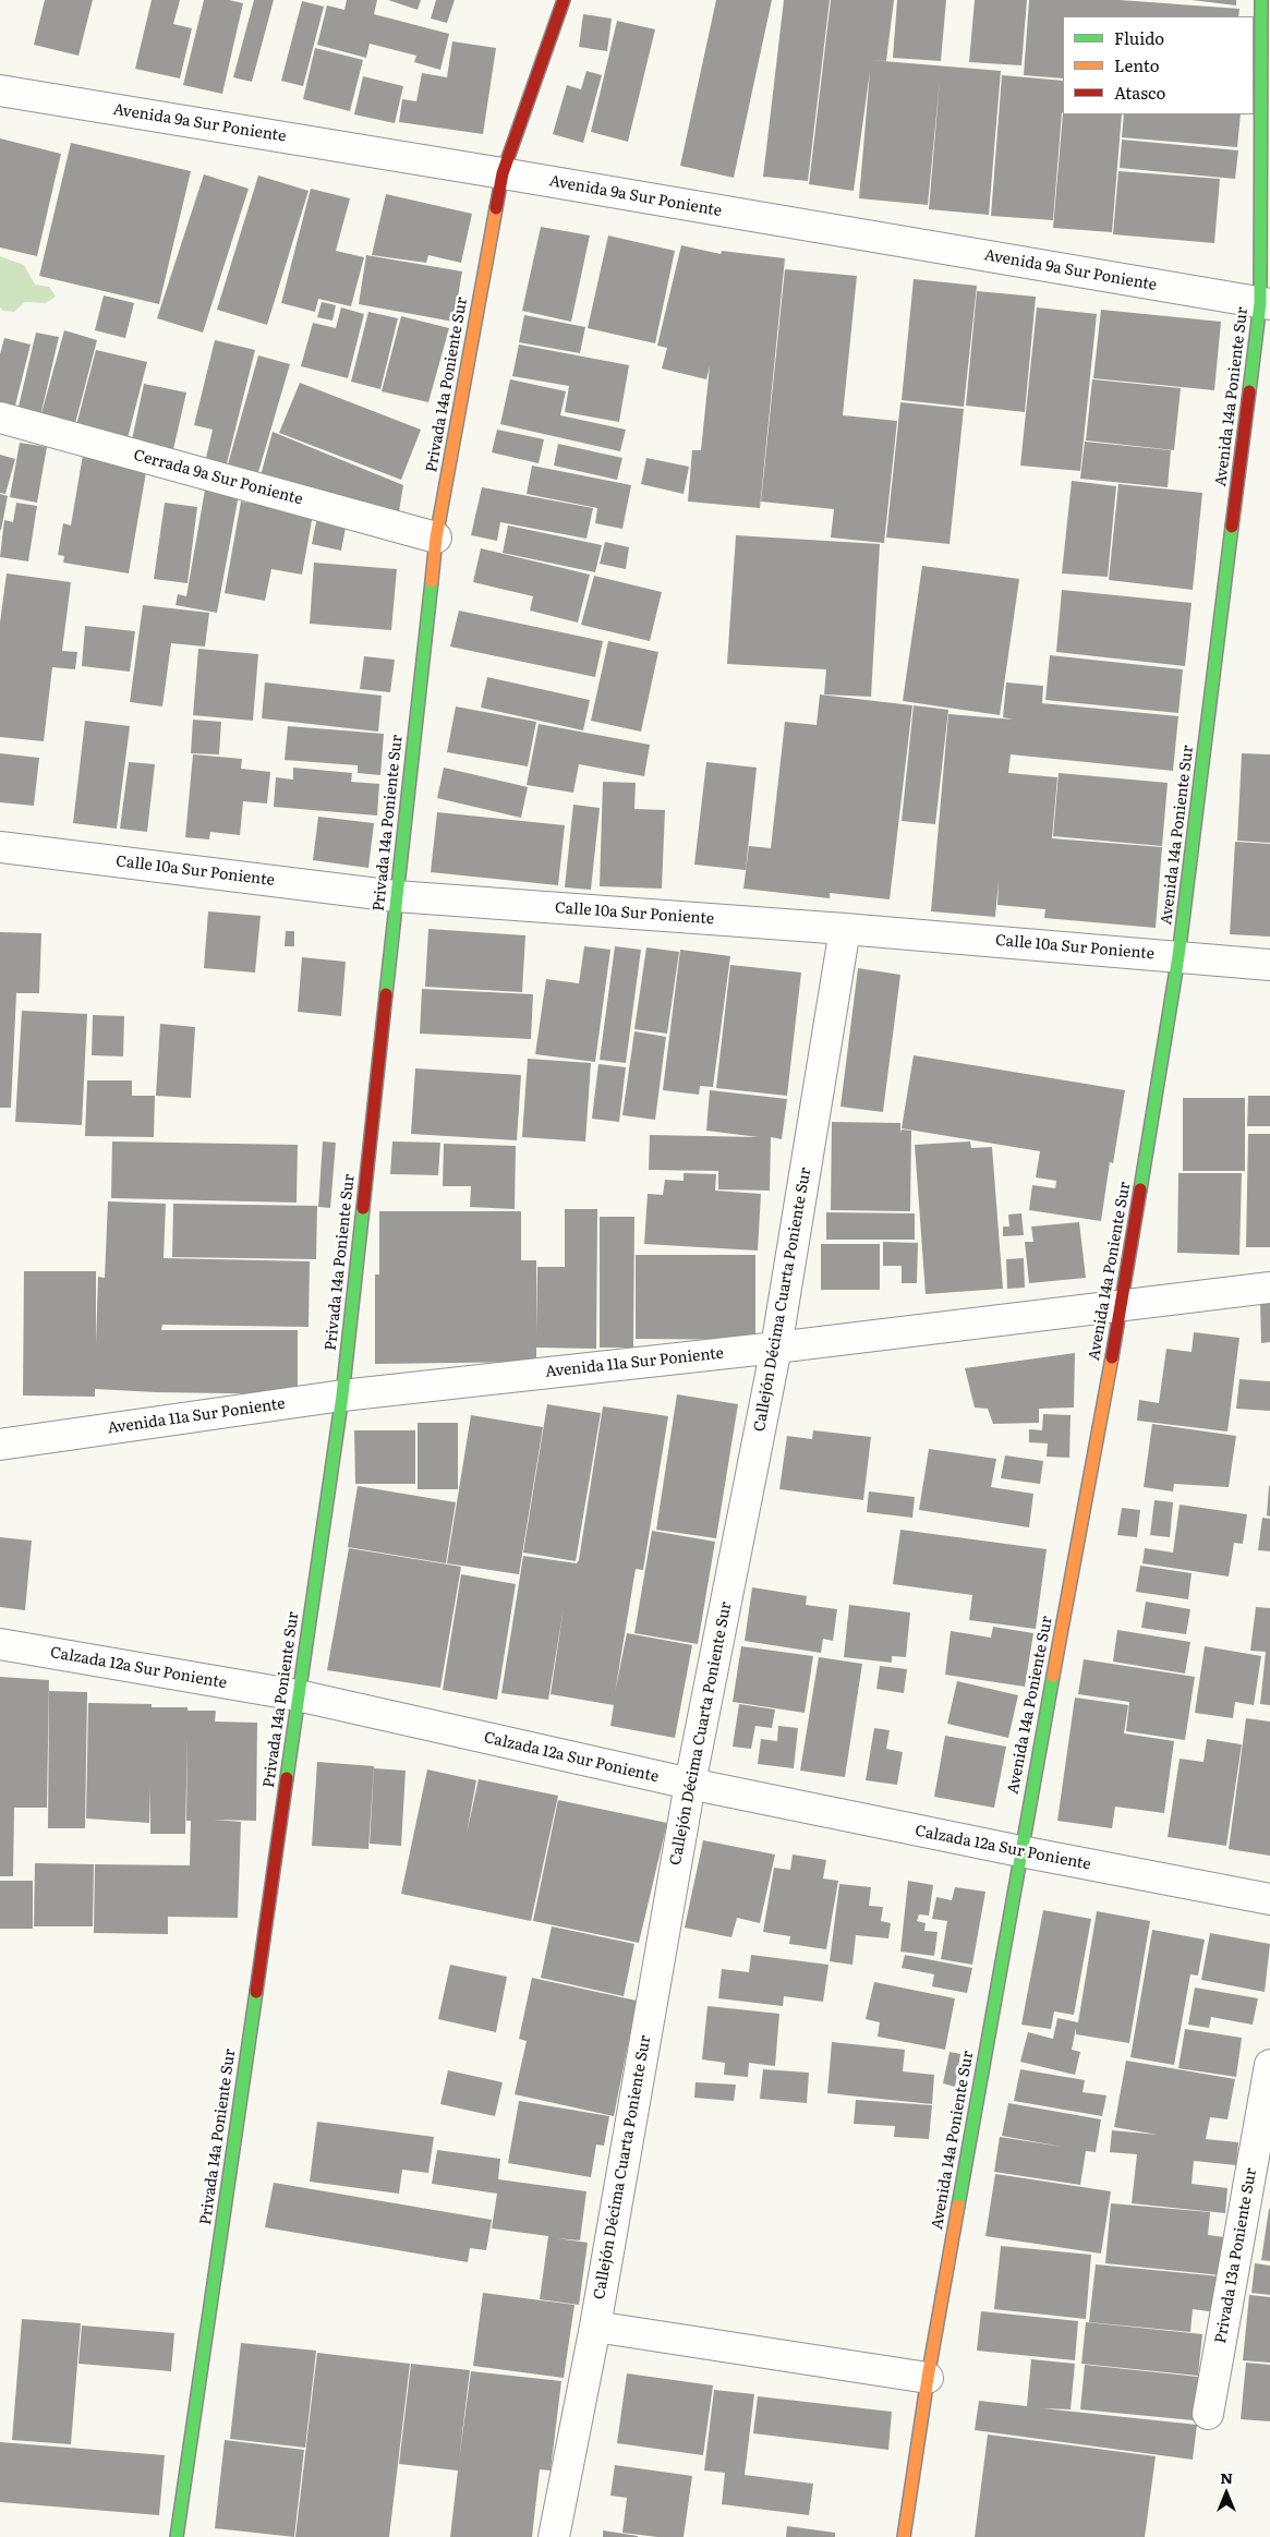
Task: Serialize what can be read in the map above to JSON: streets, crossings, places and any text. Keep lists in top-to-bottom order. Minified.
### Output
{"streets":{"street":["Avenida 9a Sur Poniente","Privada 14a Poniente Sur","Avenida 14a Poniente Sur","Cerrada 9a Sur Poniente","Calle 10a Sur Poniente","Callejón Décima Cuarta Poniente Sur","Avenida 11a Sur Poniente","Calzada 12a Sur Poniente","Privada 13a Poniente Sur"]},"crossings":[["Avenida 9a Sur Poniente","Privada 14a Poniente Sur"],["Avenida 9a Sur Poniente","Avenida 14a Poniente Sur"],["Privada 14a Poniente Sur","Cerrada 9a Sur Poniente"],["Privada 14a Poniente Sur","Calle 10a Sur Poniente"],["Privada 14a Poniente Sur","Avenida 11a Sur Poniente"],["Privada 14a Poniente Sur","Calzada 12a Sur Poniente"],["Avenida 14a Poniente Sur","Calle 10a Sur Poniente"],["Avenida 14a Poniente Sur","Avenida 11a Sur Poniente"],["Avenida 14a Poniente Sur","Calzada 12a Sur Poniente"],["Calle 10a Sur Poniente","Callejón Décima Cuarta Poniente Sur"],["Callejón Décima Cuarta Poniente Sur","Avenida 11a Sur Poniente"],["Callejón Décima Cuarta Poniente Sur","Calzada 12a Sur Poniente"]],"legend":["Fluido","Lento","Atasco"],"north":"top"}
